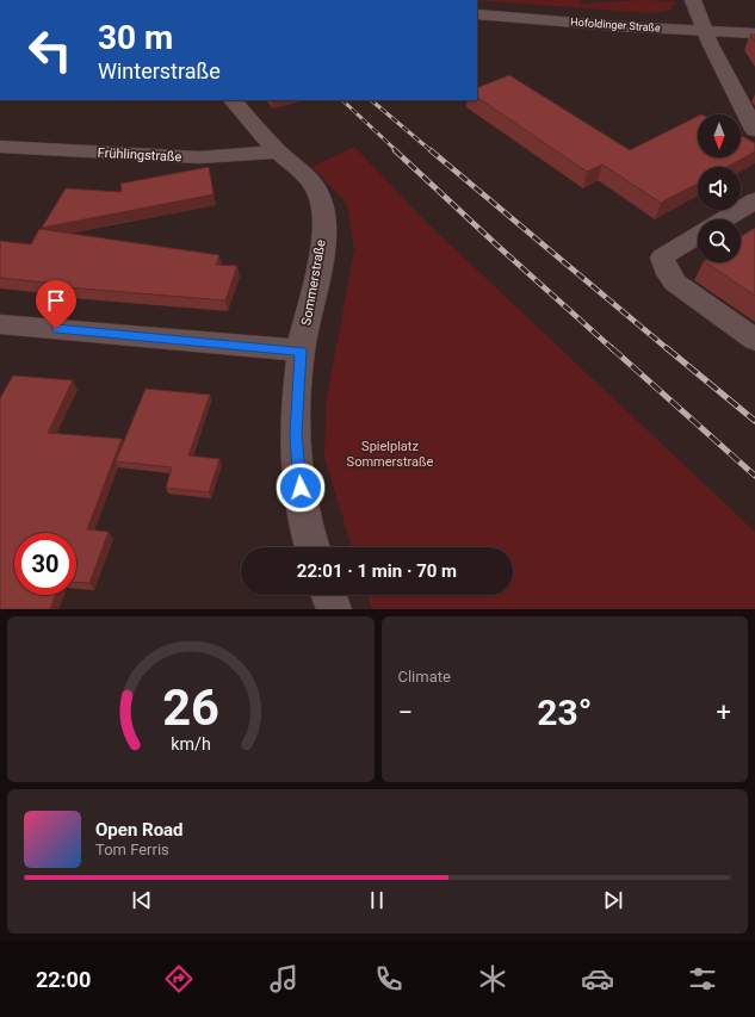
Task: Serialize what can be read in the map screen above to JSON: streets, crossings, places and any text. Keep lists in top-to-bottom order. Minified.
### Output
{"streets":{"street":["Hofoldinger Straße","Frühlingstraße","Sommerstraße"]},"crossings":[["Frühlingstraße","Sommerstraße"]],"parks":["Spielplatz Sommerstraße"],"north":"bottom","page":{"turn":["30 m","Winterstraße"],"limit":"30","trip":"22:01 · 1 min · 70 m","tile":"Climate","heat":["−","23°","+"],"song":["Open Road","Tom Ferris"],"tabs":"22:00","gauge":["26","km/h"]}}
